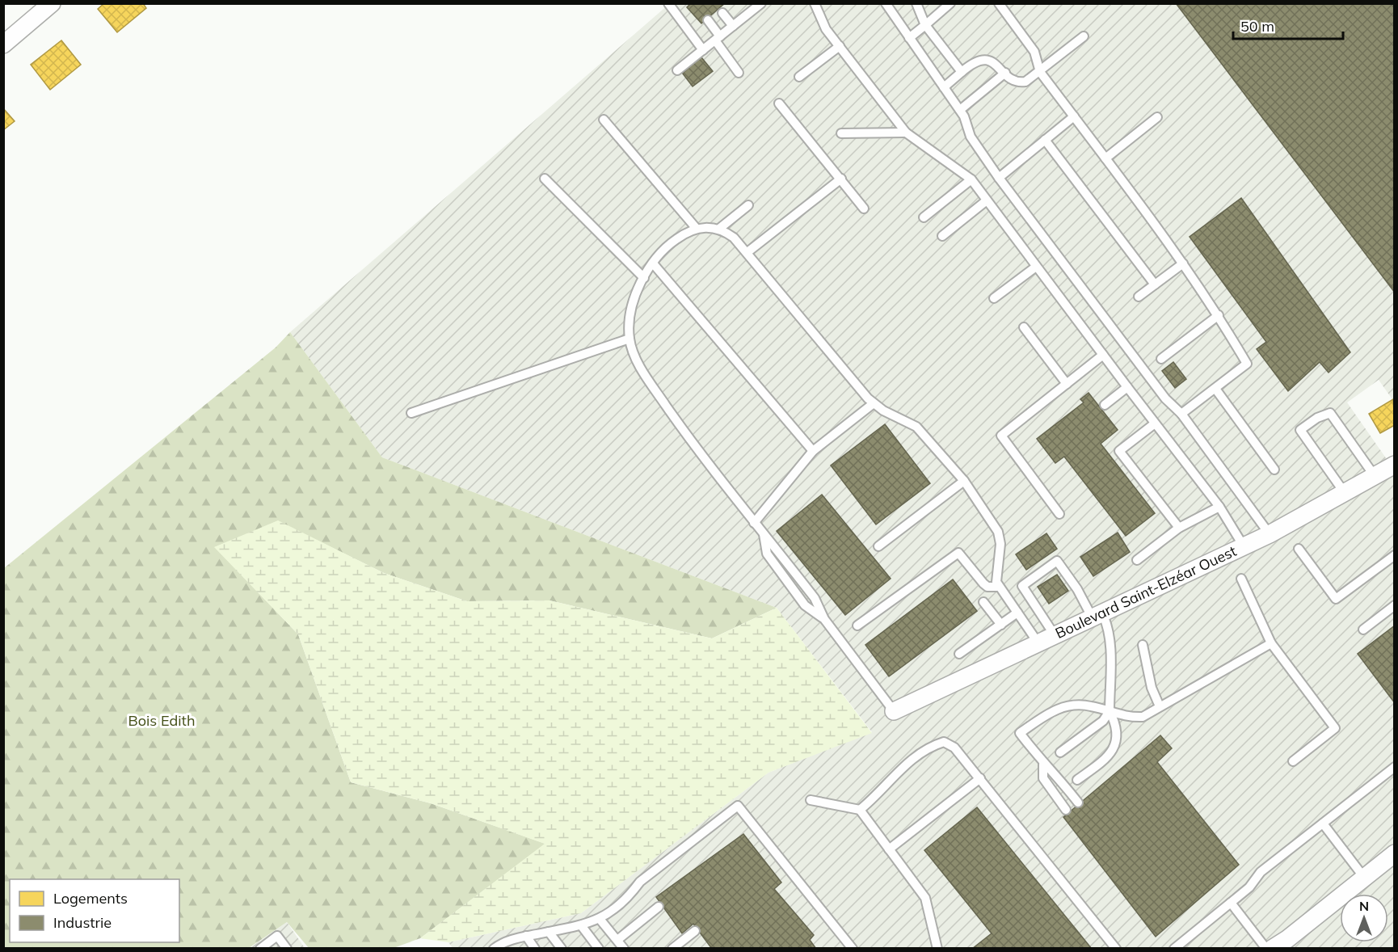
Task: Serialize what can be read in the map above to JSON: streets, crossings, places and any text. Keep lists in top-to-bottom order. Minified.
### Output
{"streets":{"street":["Boulevard Saint-Elzéar Ouest"]},"parks":["Bois Edith"],"legend":["Logements","Industrie"],"scale_bar":"50 m","north":"top"}
